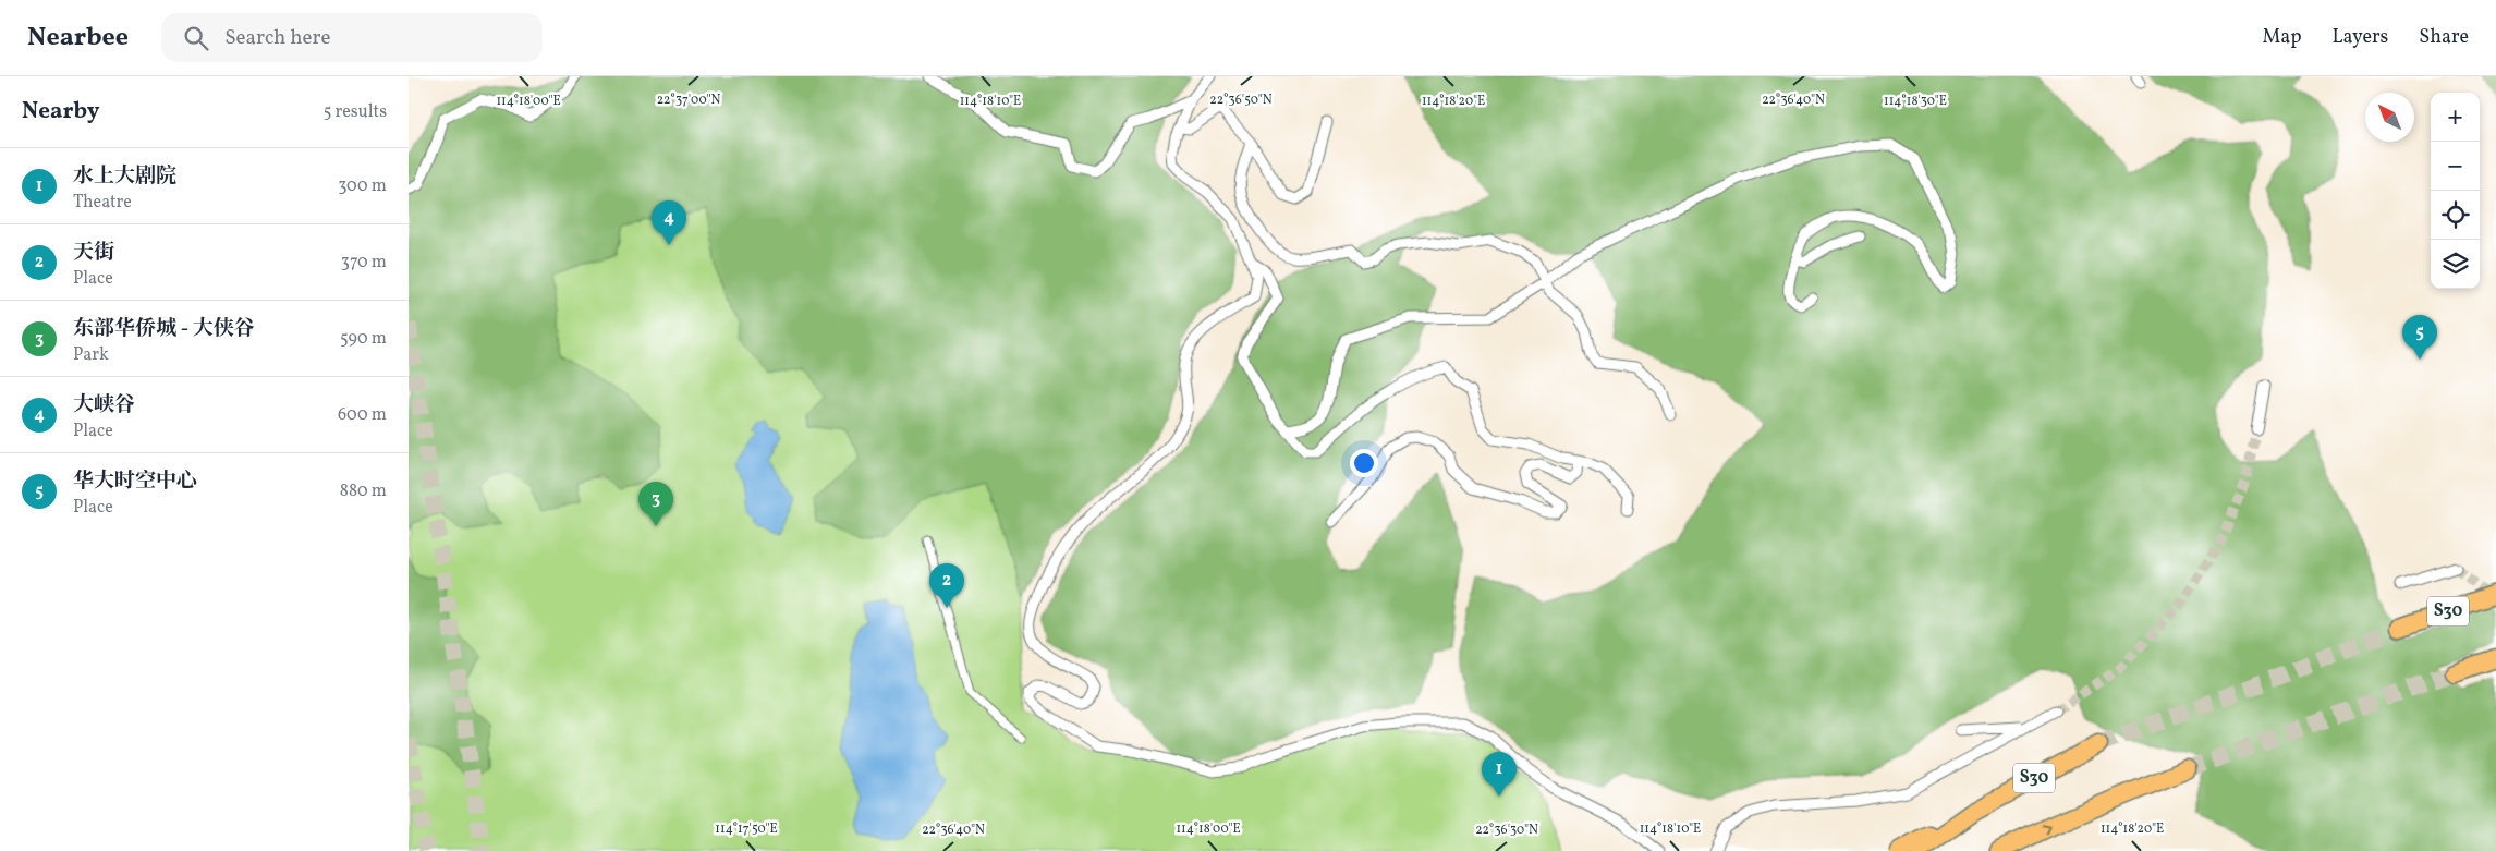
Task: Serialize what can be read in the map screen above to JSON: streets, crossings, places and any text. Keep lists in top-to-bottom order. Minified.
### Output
{"streets":{"highway":["S30"]},"north":"top left","page":{"header":"Nearbee","search":"Search here","nav":["Map","Layers","Share"],"heading":["Nearby","5 results"],"map_buttons":["+","−"],"list":[{"mark":"1","name":"水上大剧院","note":"Theatre","value":"300 m"},{"mark":"2","name":"天街","note":"Place","value":"370 m"},{"mark":"3","name":"东部华侨城 - 大侠谷","note":"Park","value":"590 m"},{"mark":"4","name":"大峡谷","note":"Place","value":"600 m"},{"mark":"5","name":"华大时空中心","note":"Place","value":"880 m"}],"pins":["4","5","3","2","1"]},"coordinates":["22°36'50\"N","22°36'40\"N","22°37'00\"N","114°18'00\"E","114°18'20\"E","114°18'30\"E","114°18'10\"E","114°17'50\"E","22°36'30\"N"]}
